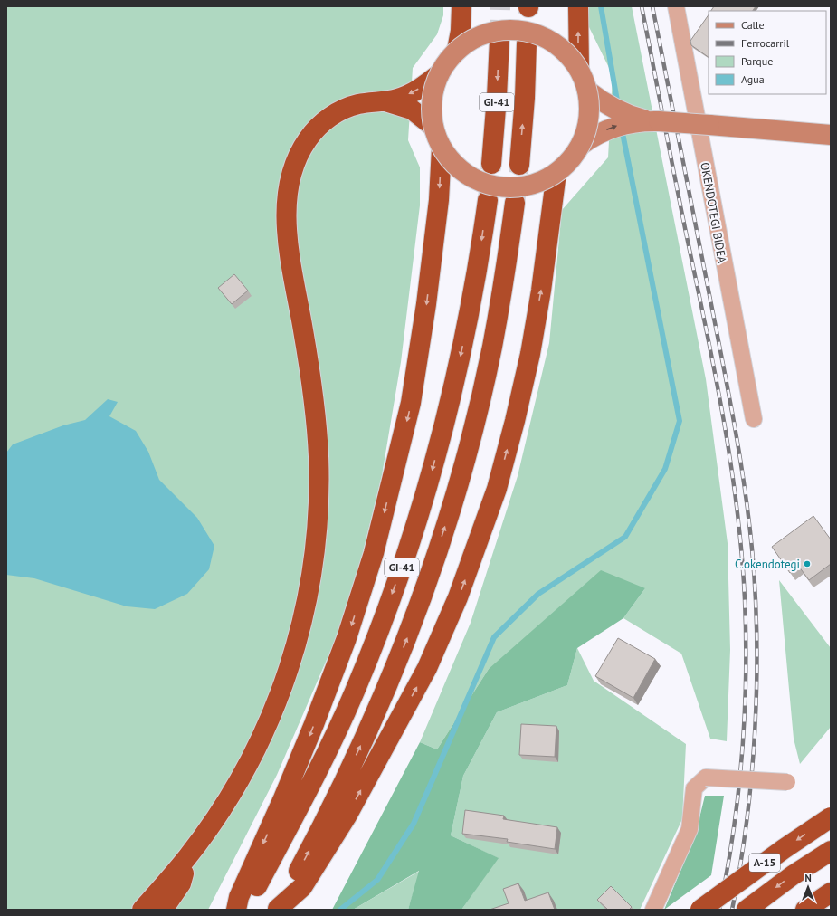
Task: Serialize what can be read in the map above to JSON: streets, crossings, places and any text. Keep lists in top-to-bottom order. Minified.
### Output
{"streets":{"highway":["GI-41","A-15"],"street":["OKENDOTEGI BIDEA"]},"places":["C.okendotegi"],"legend":["Calle","Ferrocarril","Parque","Agua"],"north":"top"}
